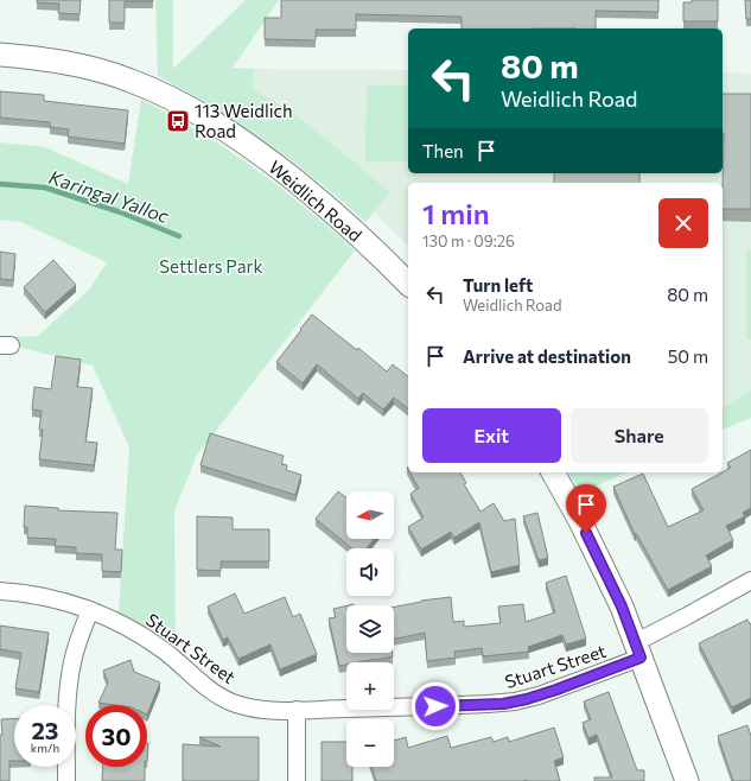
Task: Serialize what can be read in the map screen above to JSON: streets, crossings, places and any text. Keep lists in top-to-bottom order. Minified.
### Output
{"streets":{"street":["Weidlich Road","Stuart Street"]},"water":["Karingal Yalloc"],"parks":["Settlers Park"],"places":{"bus stop":["113 Weidlich Road"]},"north":"left","page":{"turn":["80 m","Weidlich Road"],"then":"Then","heading":["1 min","130 m · 09:26"],"list":[{"name":"Turn left","note":"Weidlich Road","value":"80 m"},{"name":"Arrive at destination","value":"50 m"}],"buttons":["Exit","Share"],"map_buttons":["+","−"],"speed":"23 km/h","limit":"30"}}
